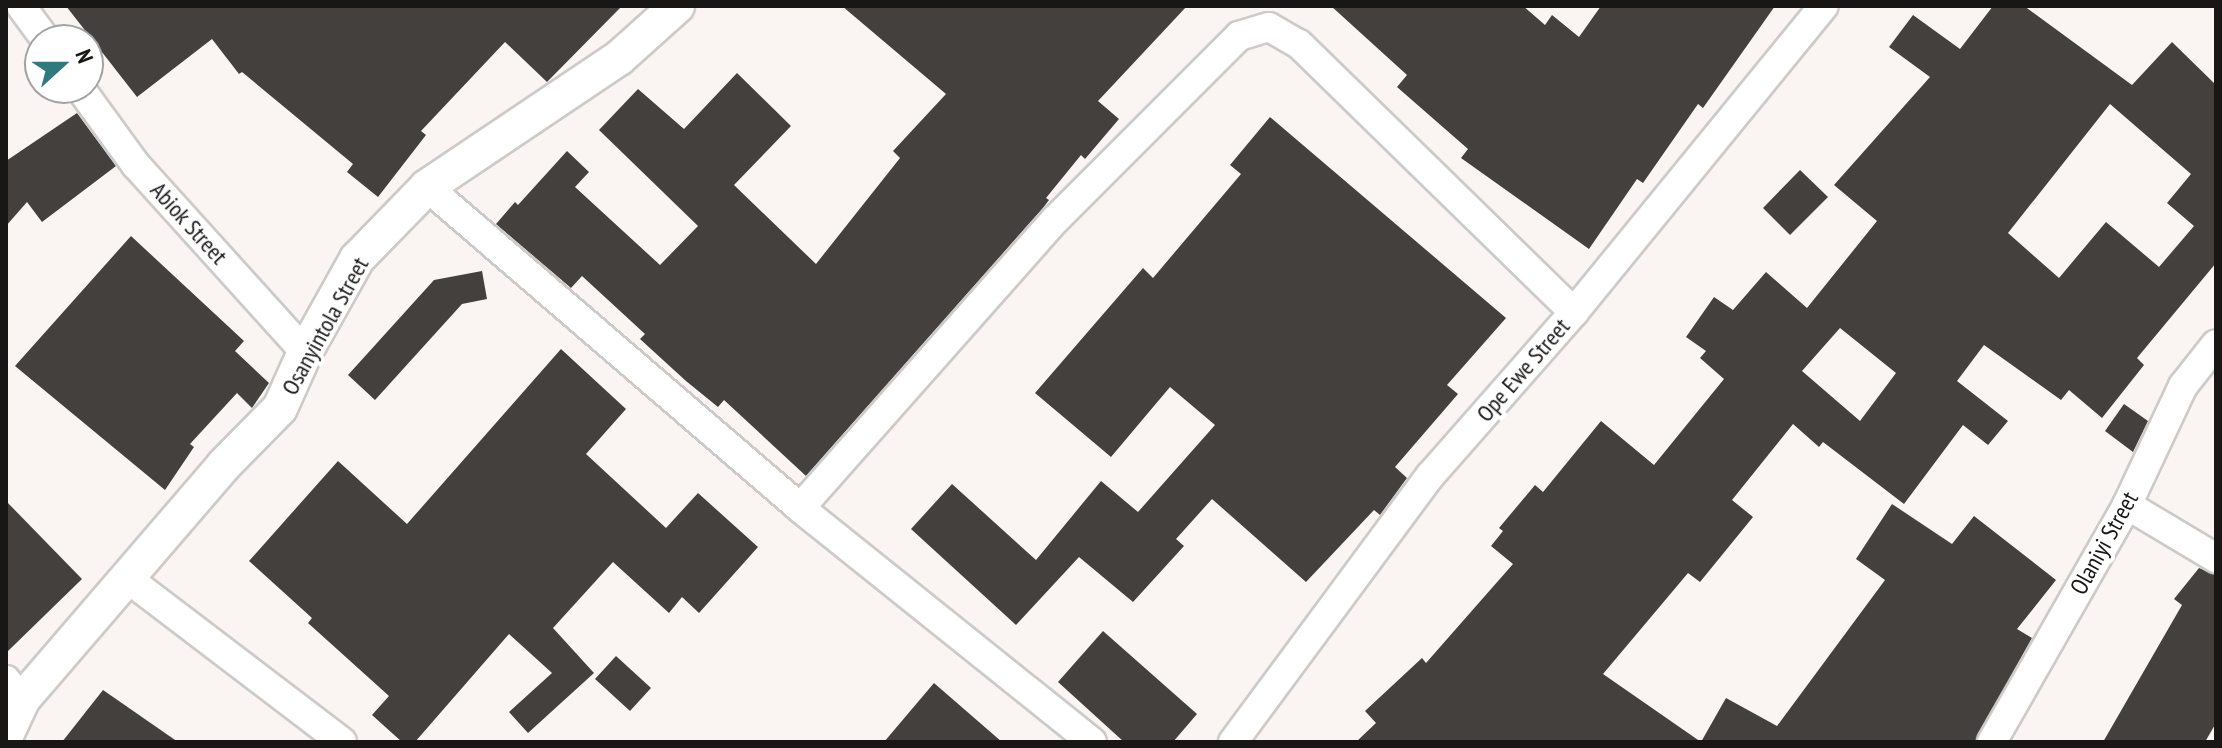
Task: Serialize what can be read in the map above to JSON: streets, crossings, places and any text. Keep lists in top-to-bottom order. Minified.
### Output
{"streets":{"street":["Abiok Street","Osanyintola Street","Ope Ewe Street","Olaniyi Street"]},"crossings":[["Abiok Street","Osanyintola Street"]],"north":"right"}
